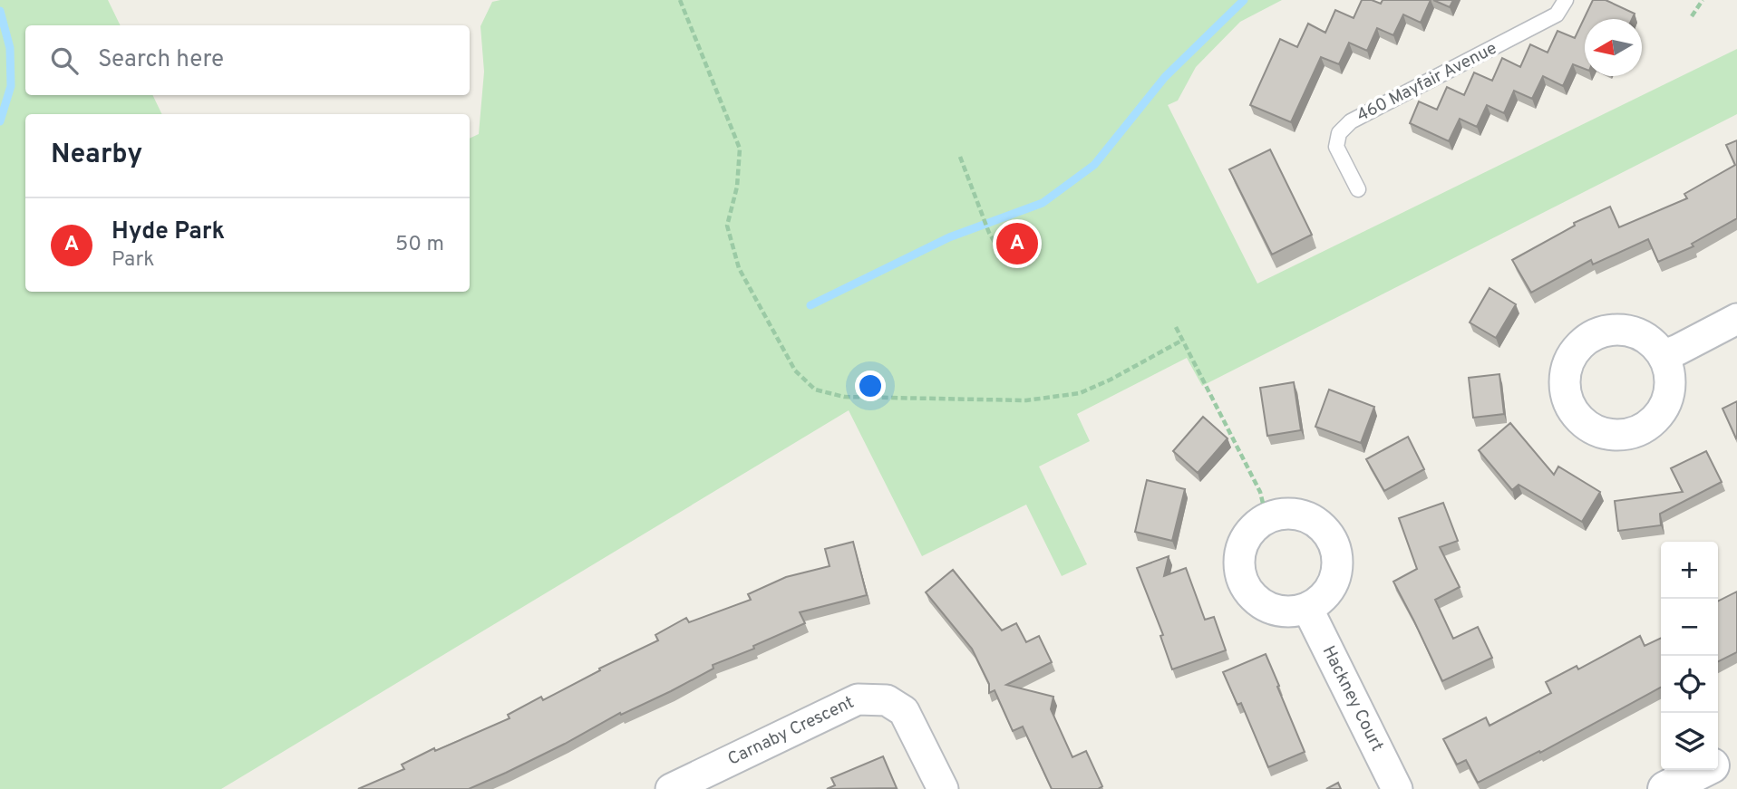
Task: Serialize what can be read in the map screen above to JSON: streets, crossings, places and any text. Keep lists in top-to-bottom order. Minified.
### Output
{"streets":{"street":["Hackney Court","Carnaby Crescent"],"lane":["460 Mayfair Avenue"]},"north":"left","page":{"search":"Search here","heading":"Nearby","list":[{"mark":"A","name":"Hyde Park","note":"Park","value":"50 m"}],"pins":"A","map_buttons":["+","−"]}}
